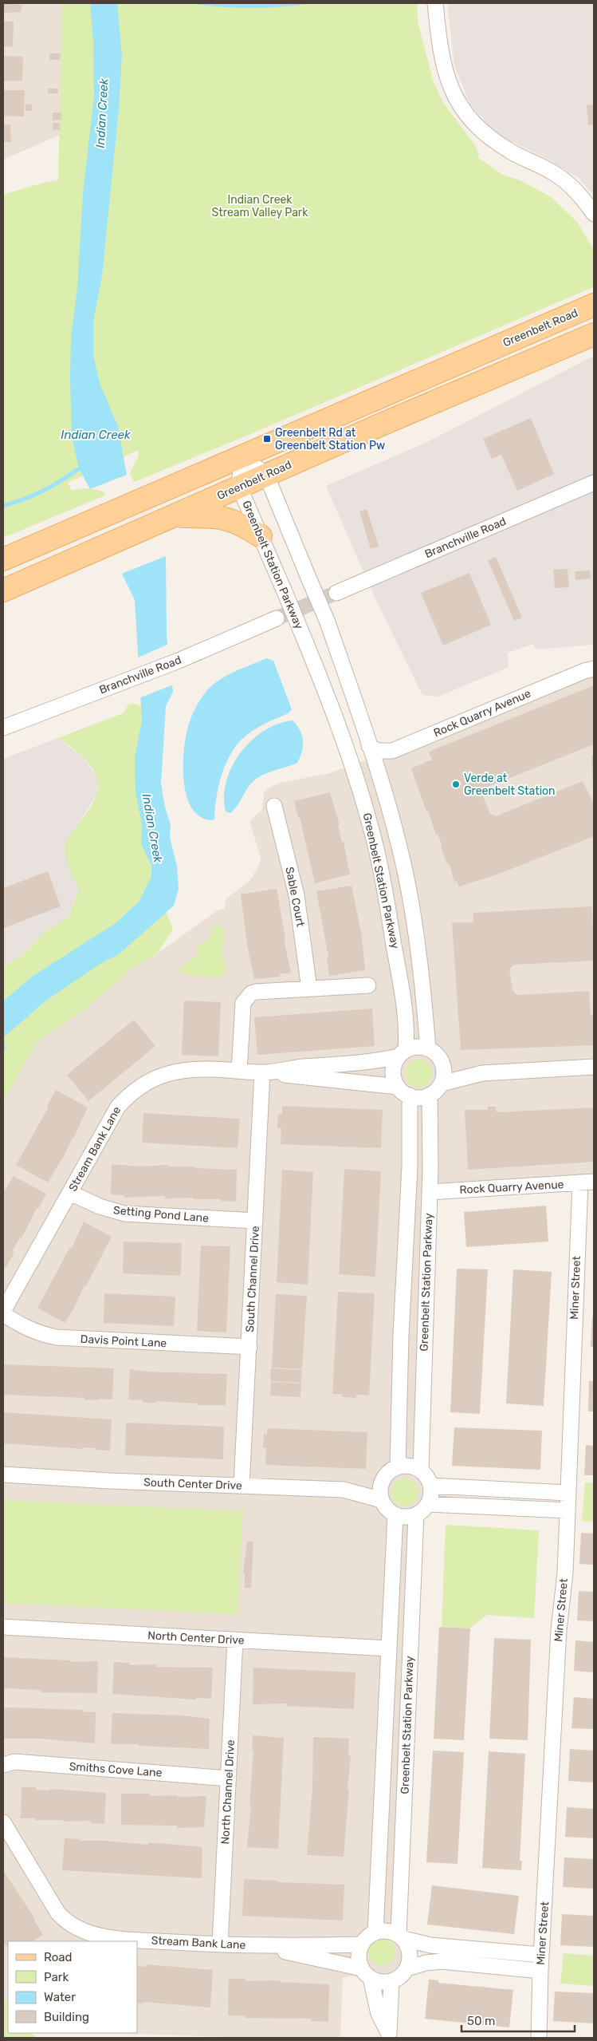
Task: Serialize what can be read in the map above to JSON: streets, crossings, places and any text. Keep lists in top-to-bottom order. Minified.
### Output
{"streets":{"main road":["Greenbelt Road"],"street":["Branchville Road","Greenbelt Station Parkway","Rock Quarry Avenue","Sable Court","Stream Bank Lane","Setting Pond Lane","South Channel Drive","Miner Street","Davis Point Lane","South Center Drive","North Center Drive","Smiths Cove Lane","North Channel Drive"]},"crossings":[["Greenbelt Road","Greenbelt Station Parkway"],["Greenbelt Station Parkway","Rock Quarry Avenue"],["Greenbelt Station Parkway","Stream Bank Lane"],["Greenbelt Station Parkway","South Center Drive"],["Greenbelt Station Parkway","North Center Drive"],["Rock Quarry Avenue","Miner Street"],["Stream Bank Lane","Setting Pond Lane"],["Stream Bank Lane","South Channel Drive"],["Stream Bank Lane","Davis Point Lane"],["Stream Bank Lane","North Channel Drive"],["Setting Pond Lane","South Channel Drive"],["South Channel Drive","Davis Point Lane"],["South Channel Drive","South Center Drive"],["North Center Drive","North Channel Drive"],["Smiths Cove Lane","North Channel Drive"]],"water":["Indian Creek"],"parks":["Indian Creek Stream Valley Park"],"places":{"transit":["Greenbelt Rd at Greenbelt Station Pw"],"other":["Verde at Greenbelt Station"]},"legend":["Road","Park","Water","Building"],"scale_bar":"50 m"}
